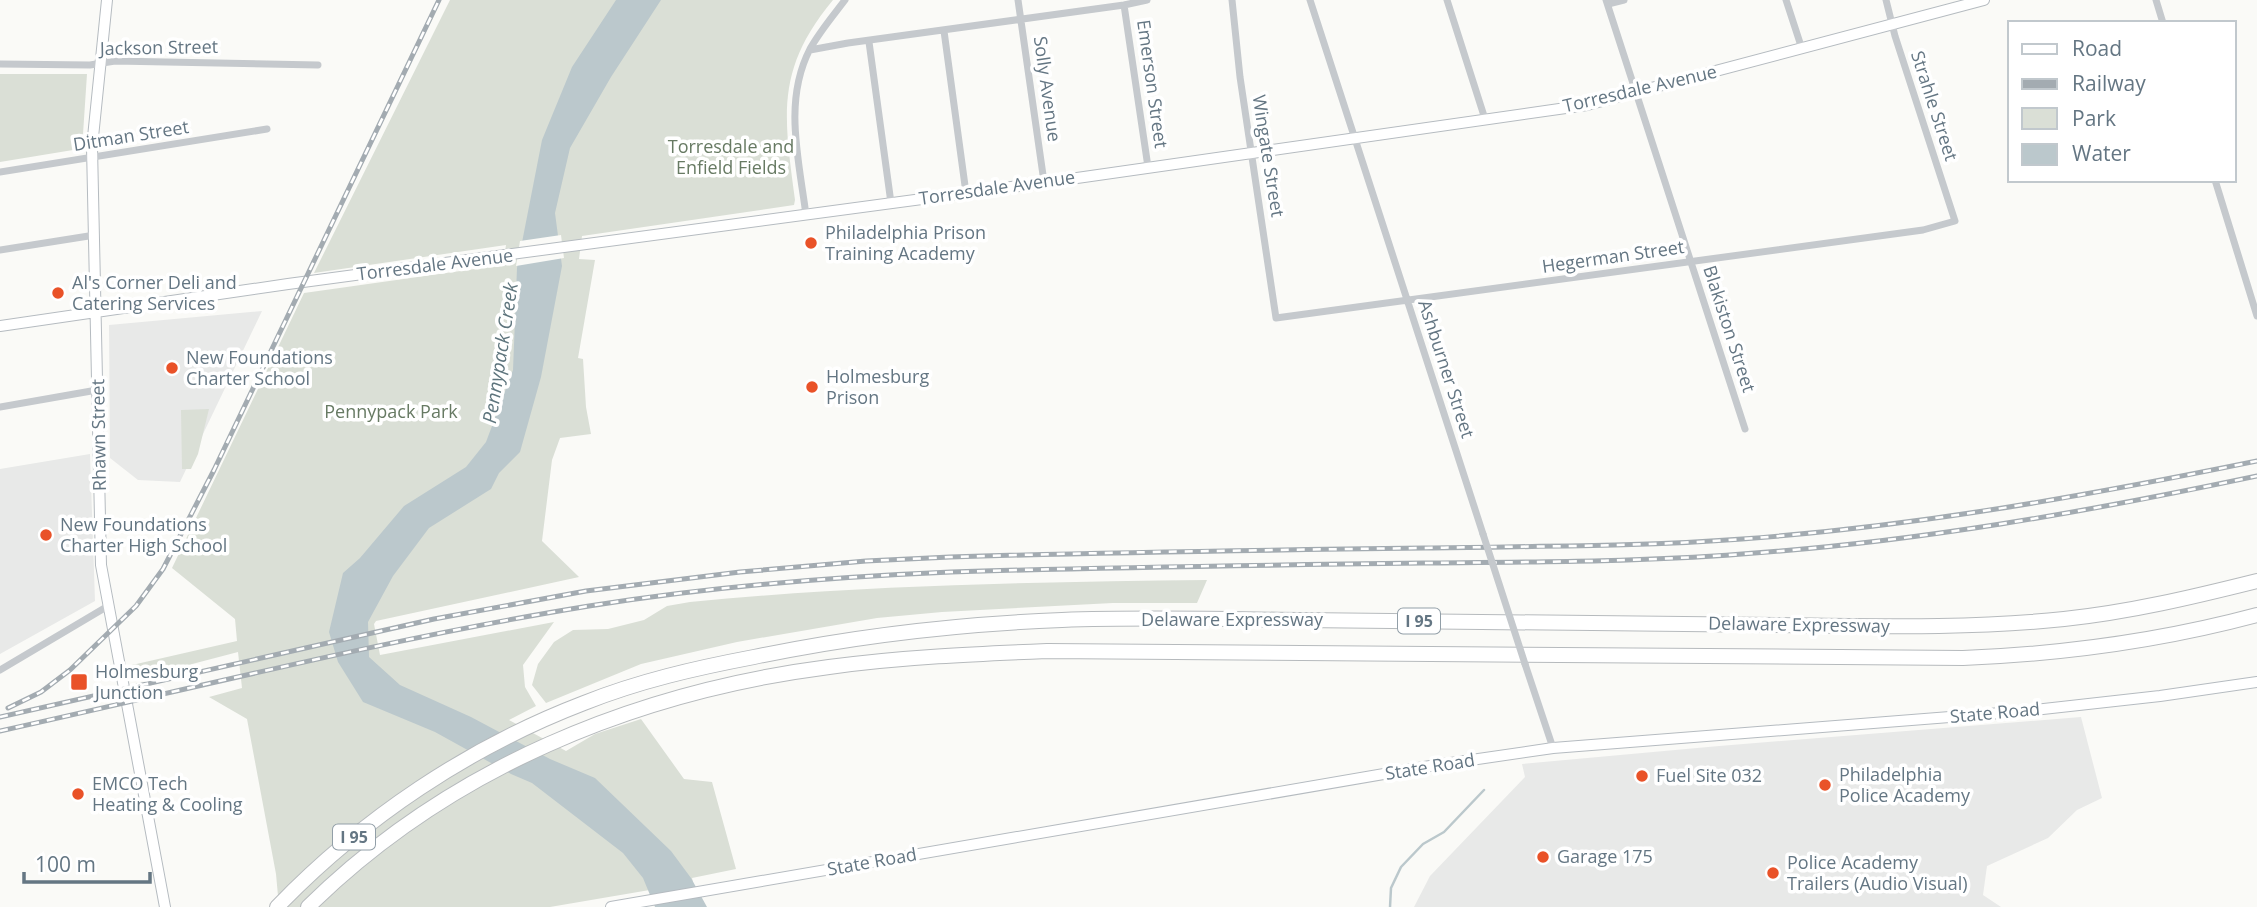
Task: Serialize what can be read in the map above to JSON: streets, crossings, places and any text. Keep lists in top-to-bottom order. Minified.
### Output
{"streets":{"highway":["Delaware Expressway","I 95"],"main road":["Torresdale Avenue","Rhawn Street","State Road"],"street":["Jackson Street","Emerson Street","Solly Avenue","Strahle Street","Ditman Street","Wingate Street","Hegerman Street","Blakiston Street","Ashburner Street"]},"crossings":[["Jackson Street","Rhawn Street"],["Emerson Street","Torresdale Avenue"],["Solly Avenue","Torresdale Avenue"],["Torresdale Avenue","Strahle Street"],["Torresdale Avenue","Wingate Street"],["Torresdale Avenue","Blakiston Street"],["Torresdale Avenue","Ashburner Street"],["Torresdale Avenue","Rhawn Street"],["Strahle Street","Hegerman Street"],["Ditman Street","Rhawn Street"],["Wingate Street","Hegerman Street"],["Hegerman Street","Blakiston Street"],["Hegerman Street","Ashburner Street"],["Ashburner Street","State Road"]],"water":["Pennypack Creek"],"parks":["Torresdale and Enfield Fields","Pennypack Park"],"places":{"other":["Philadelphia Prison Training Academy","Al's Corner Deli and Catering Services","New Foundations Charter School","Holmesburg Prison","New Foundations Charter High School","Fuel Site 032","Philadelphia Police Academy","EMCO Tech Heating & Cooling","Garage 175","Police Academy Trailers (Audio Visual)"],"transit":["Holmesburg Junction"]},"legend":["Road","Railway","Park","Water"],"scale_bar":"100 m"}
